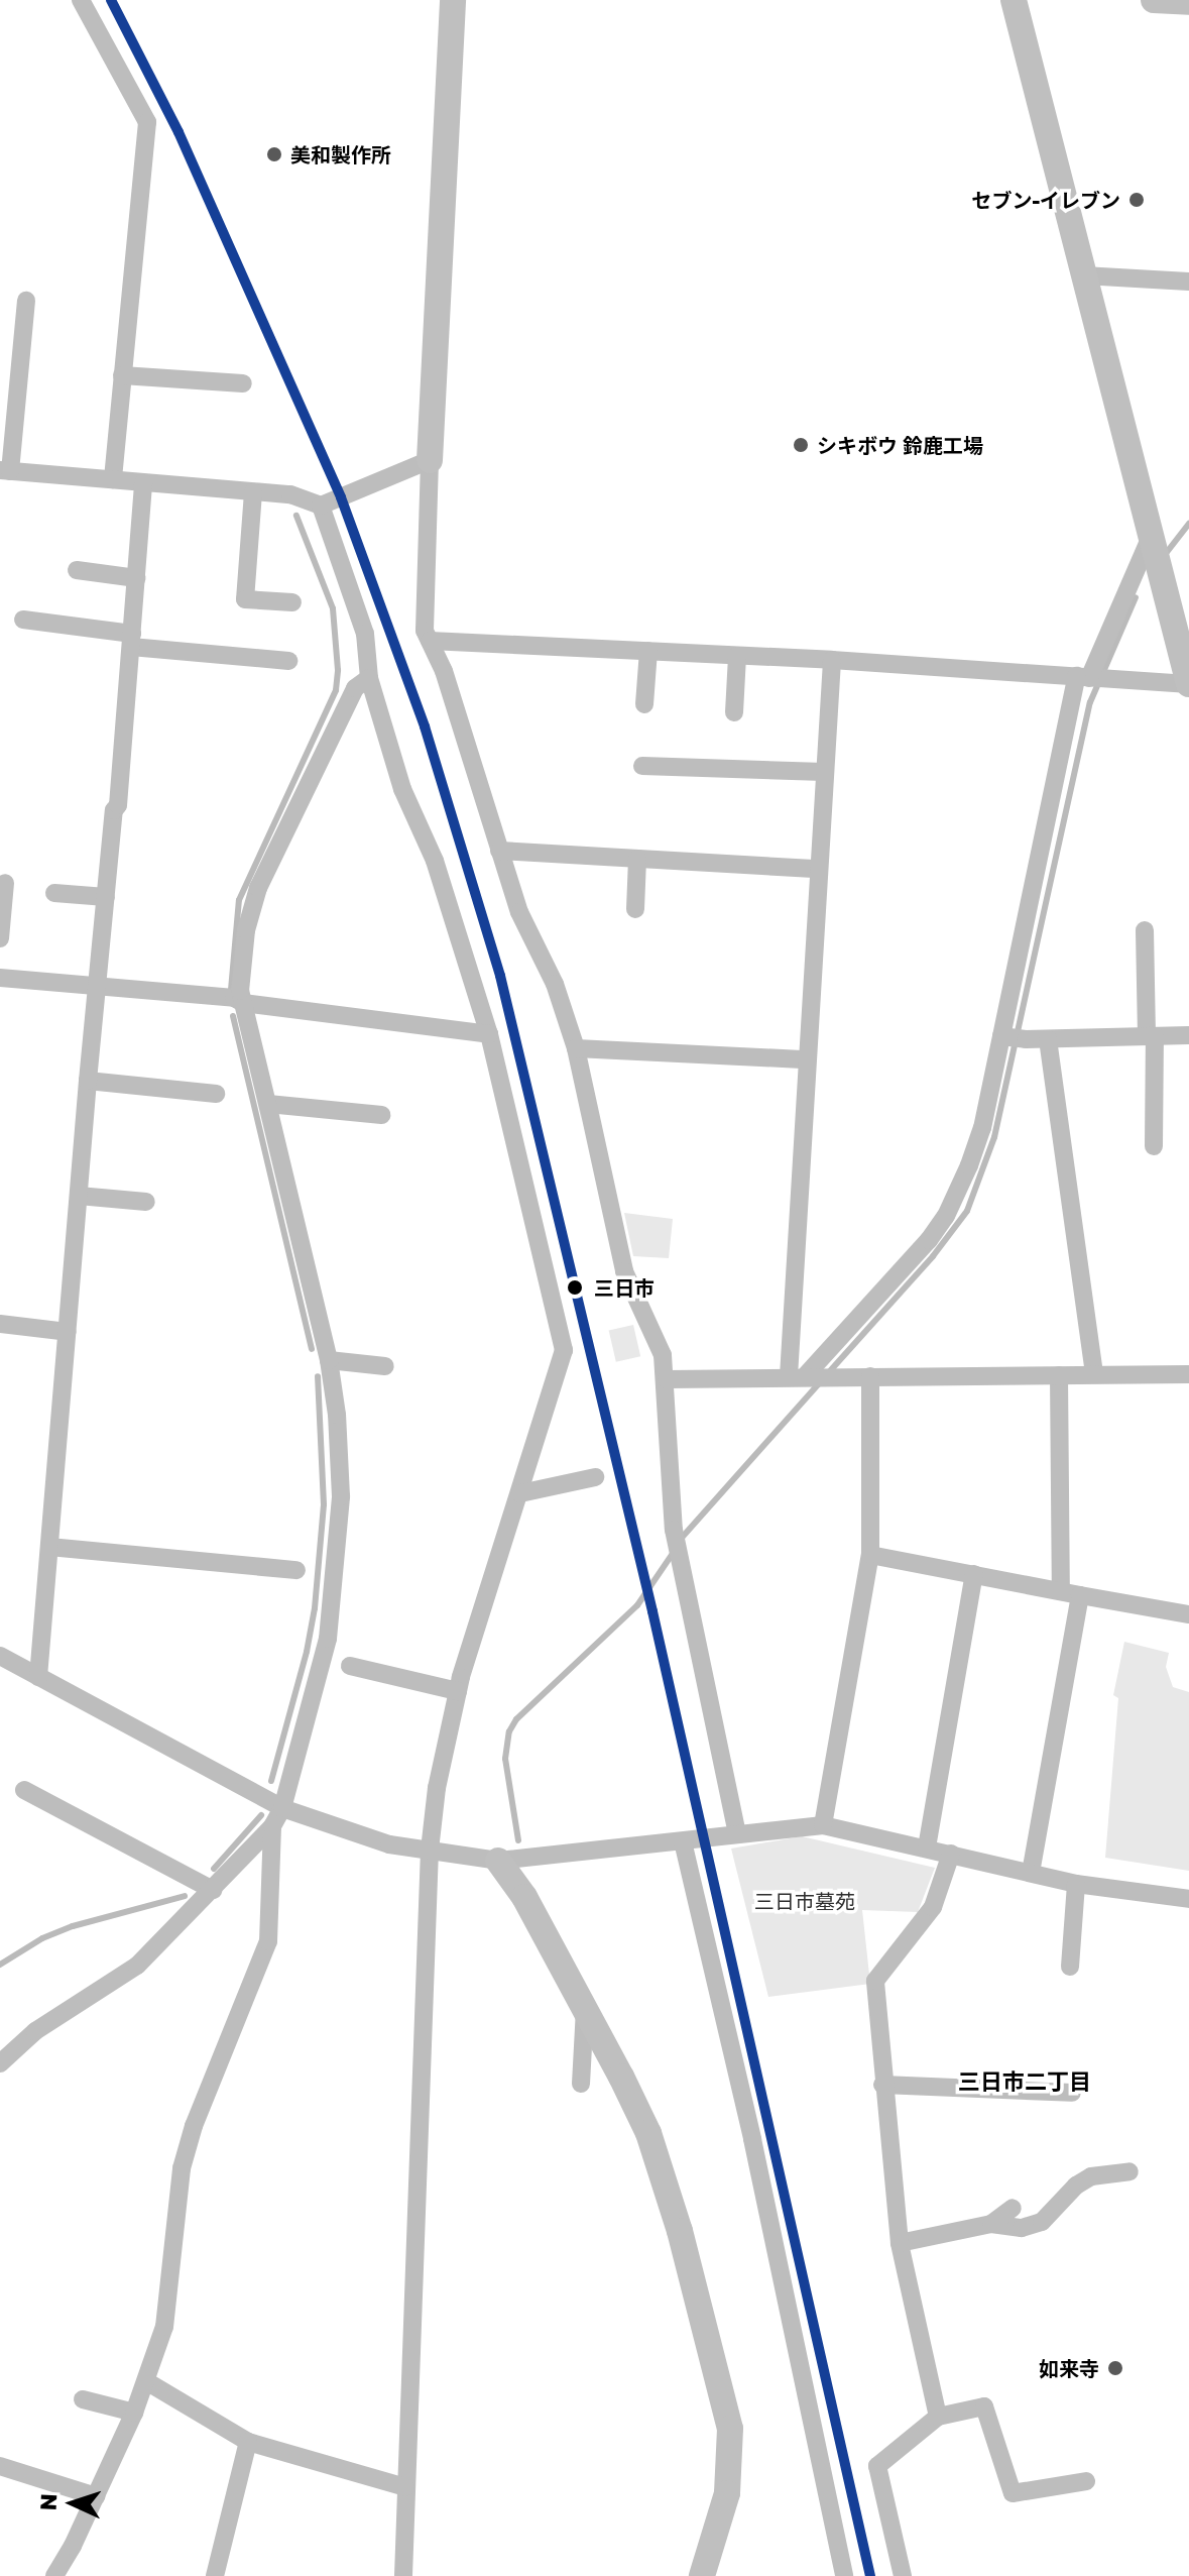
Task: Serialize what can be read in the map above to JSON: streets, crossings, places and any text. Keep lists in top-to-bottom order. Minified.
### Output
{"districts":["三日市二丁目"],"parks":["三日市墓苑"],"places":["美和製作所","セブン-イレブン","シキボウ 鈴鹿工場","三日市","如来寺"],"north":"left"}
